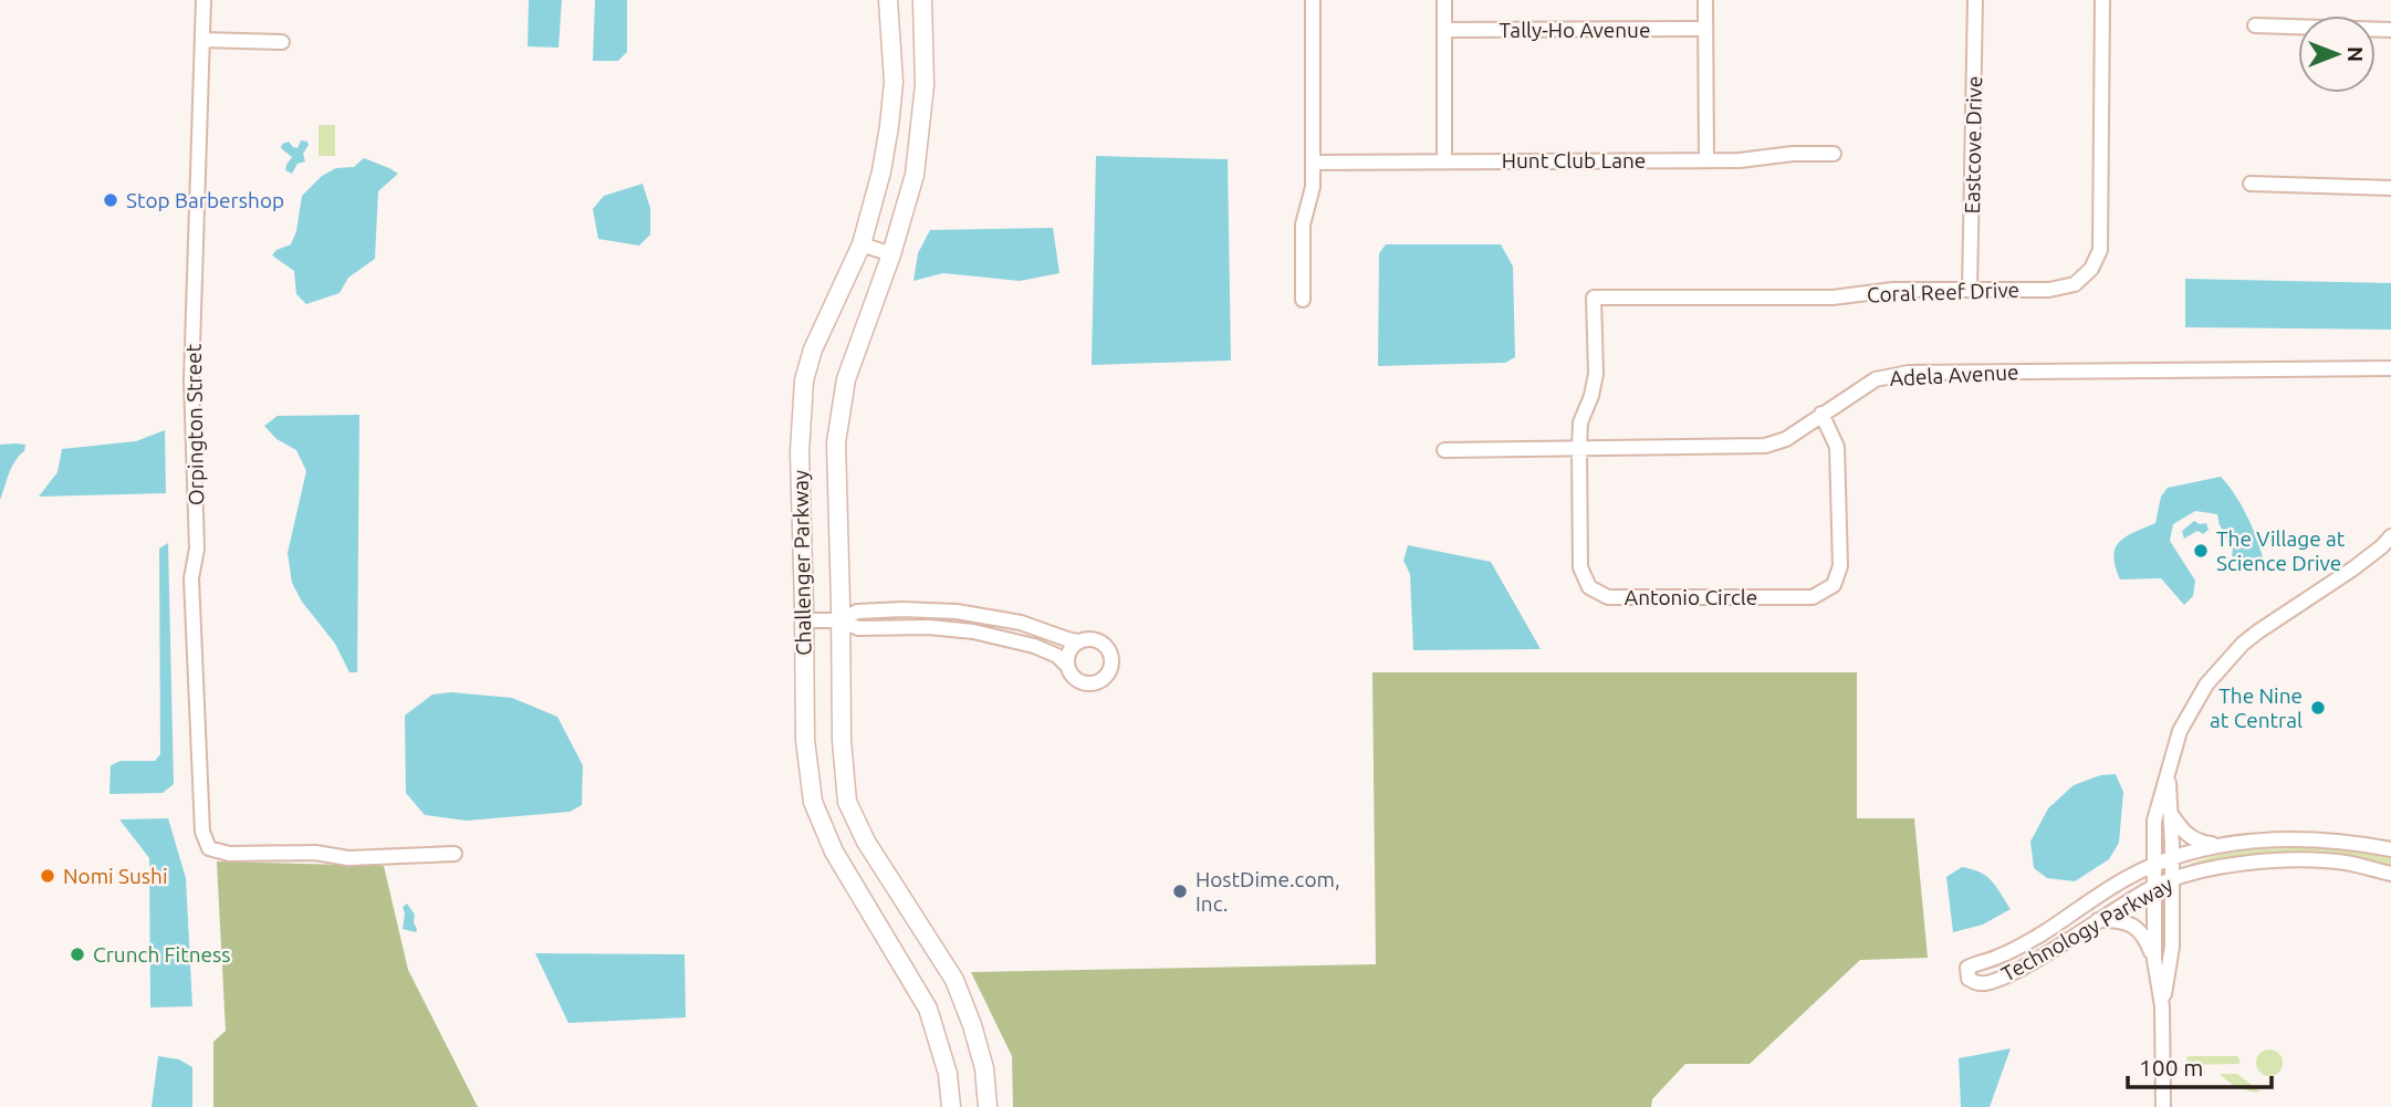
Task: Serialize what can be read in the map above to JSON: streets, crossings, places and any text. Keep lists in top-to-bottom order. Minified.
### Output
{"streets":{"main road":["Challenger Parkway"],"street":["Tally-Ho Avenue","Eastcove Drive","Hunt Club Lane","Coral Reef Drive","Adela Avenue","Orpington Street","Antonio Circle","Technology Parkway"]},"crossings":[["Eastcove Drive","Coral Reef Drive"],["Coral Reef Drive","Antonio Circle"],["Adela Avenue","Antonio Circle"]],"places":["Stop Barbershop","The Village at Science Drive","The Nine at Central","Nomi Sushi","HostDime.com, Inc.","Crunch Fitness"],"scale_bar":"100 m","north":"right"}
